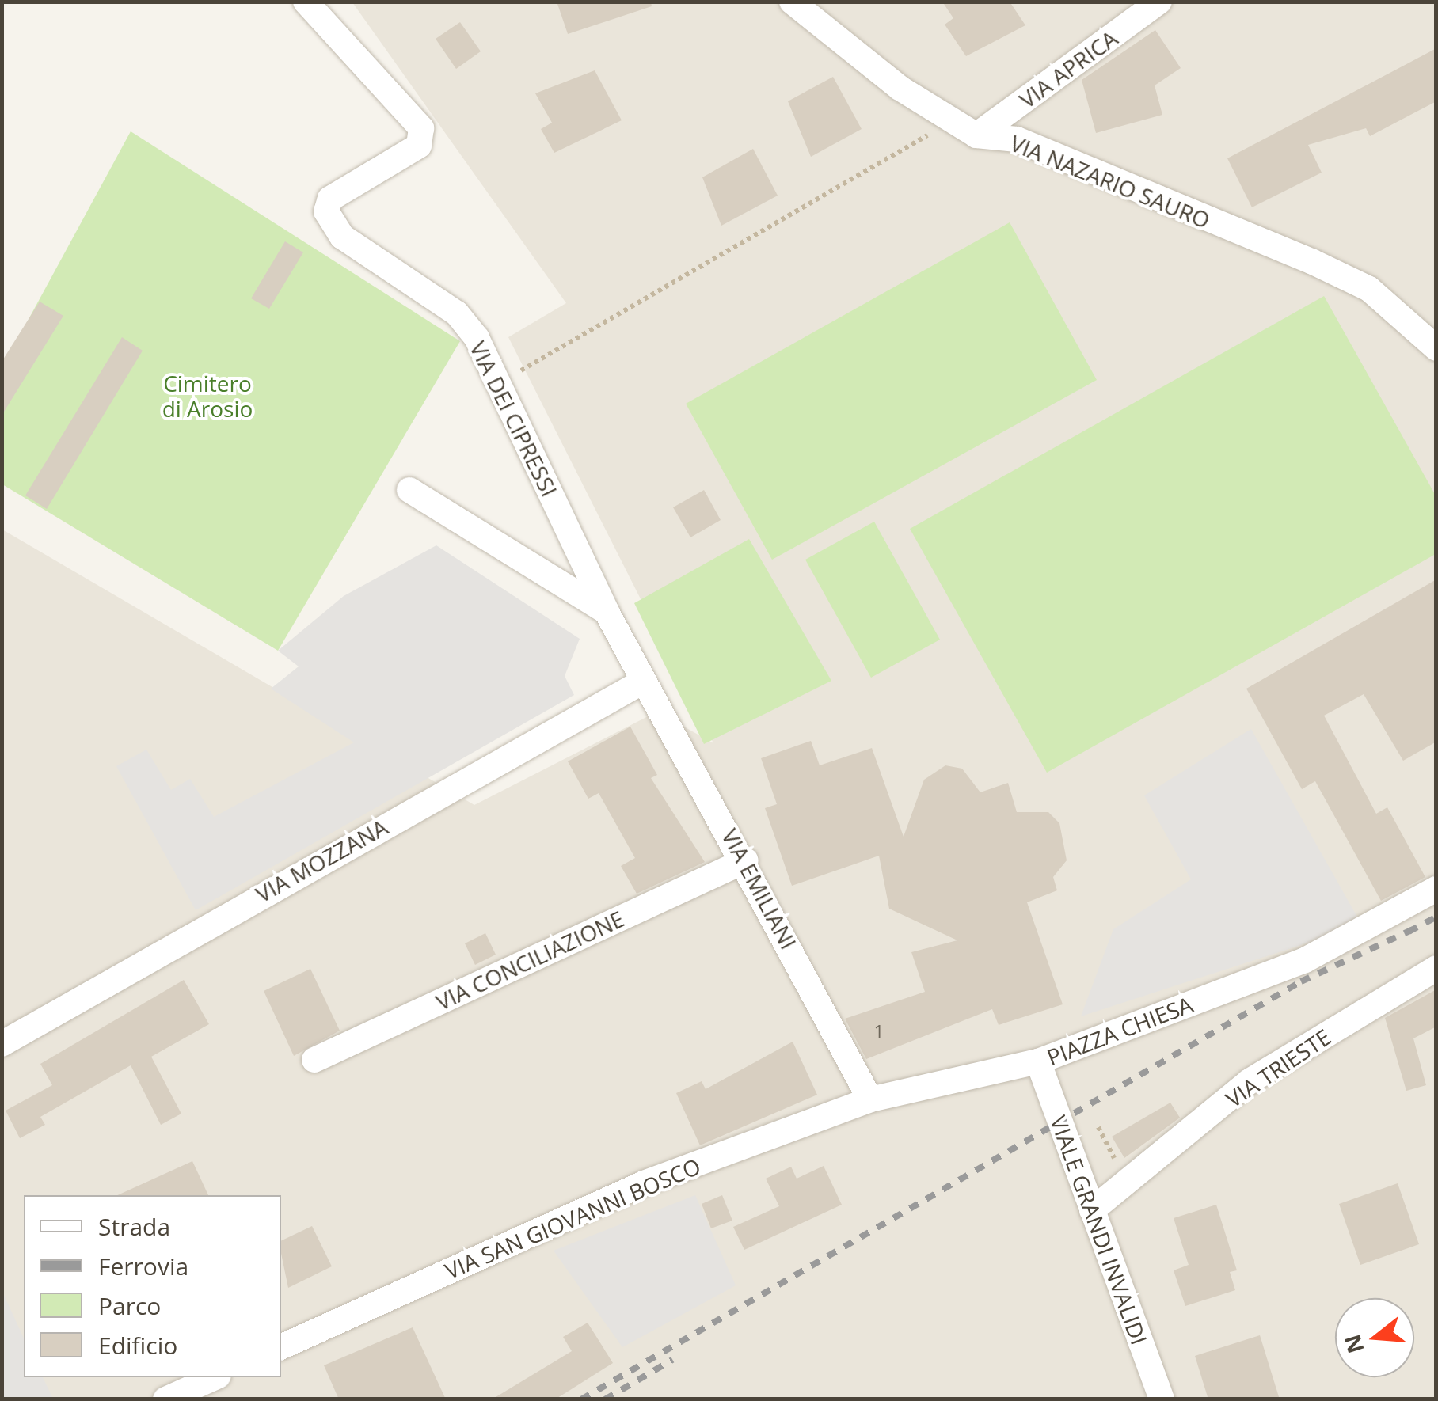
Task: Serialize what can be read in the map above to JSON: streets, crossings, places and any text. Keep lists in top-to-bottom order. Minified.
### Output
{"streets":{"street":["VIA APRICA","VIA NAZARIO SAURO","VIA DEI CIPRESSI","VIA MOZZANA","VIA EMILIANI","VIA CONCILIAZIONE","PIAZZA CHIESA","VIA TRIESTE","VIA SAN GIOVANNI BOSCO","VIALE GRANDI INVALIDI"]},"crossings":[["VIA APRICA","VIA NAZARIO SAURO"],["VIA DEI CIPRESSI","VIA MOZZANA"],["VIA DEI CIPRESSI","VIA EMILIANI"],["VIA MOZZANA","VIA EMILIANI"],["VIA EMILIANI","VIA CONCILIAZIONE"],["VIA EMILIANI","PIAZZA CHIESA"],["VIA EMILIANI","VIA SAN GIOVANNI BOSCO"],["PIAZZA CHIESA","VIA SAN GIOVANNI BOSCO"],["PIAZZA CHIESA","VIALE GRANDI INVALIDI"],["VIA TRIESTE","VIALE GRANDI INVALIDI"]],"parks":["Cimitero di Arosio"],"house_numbers":["1"],"legend":["Strada","Ferrovia","Parco","Edificio"],"north":"left"}
